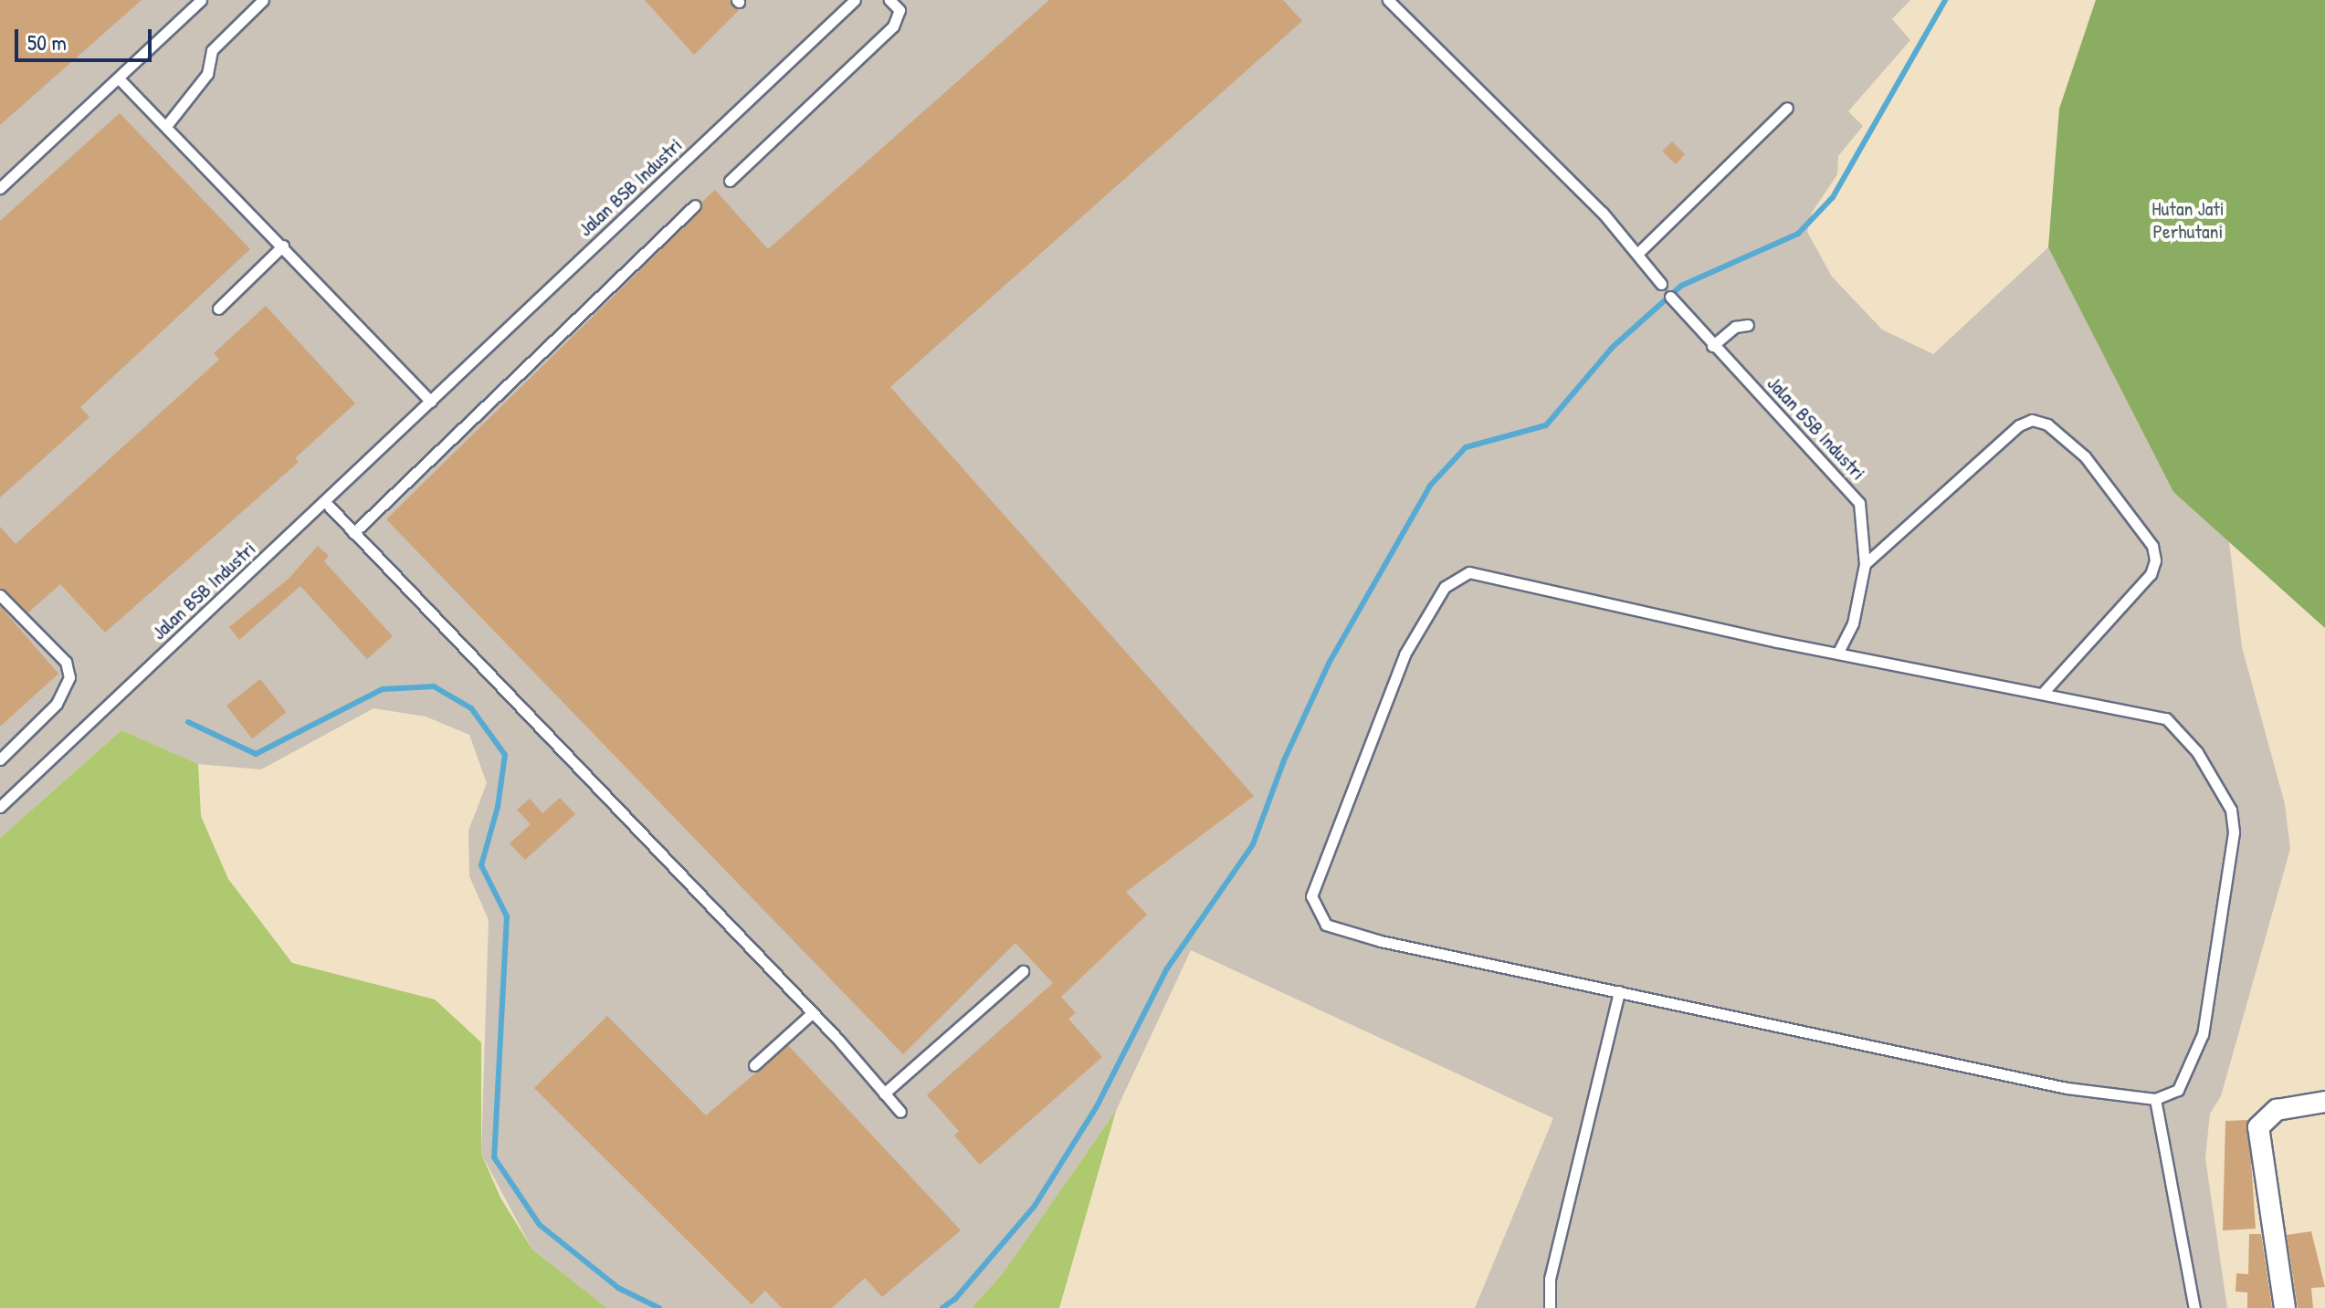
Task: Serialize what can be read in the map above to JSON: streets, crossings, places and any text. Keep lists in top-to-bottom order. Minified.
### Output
{"streets":{"lane":["Jalan BSB Industri"]},"parks":["Hutan Jati Perhutani"],"scale_bar":"50 m"}
